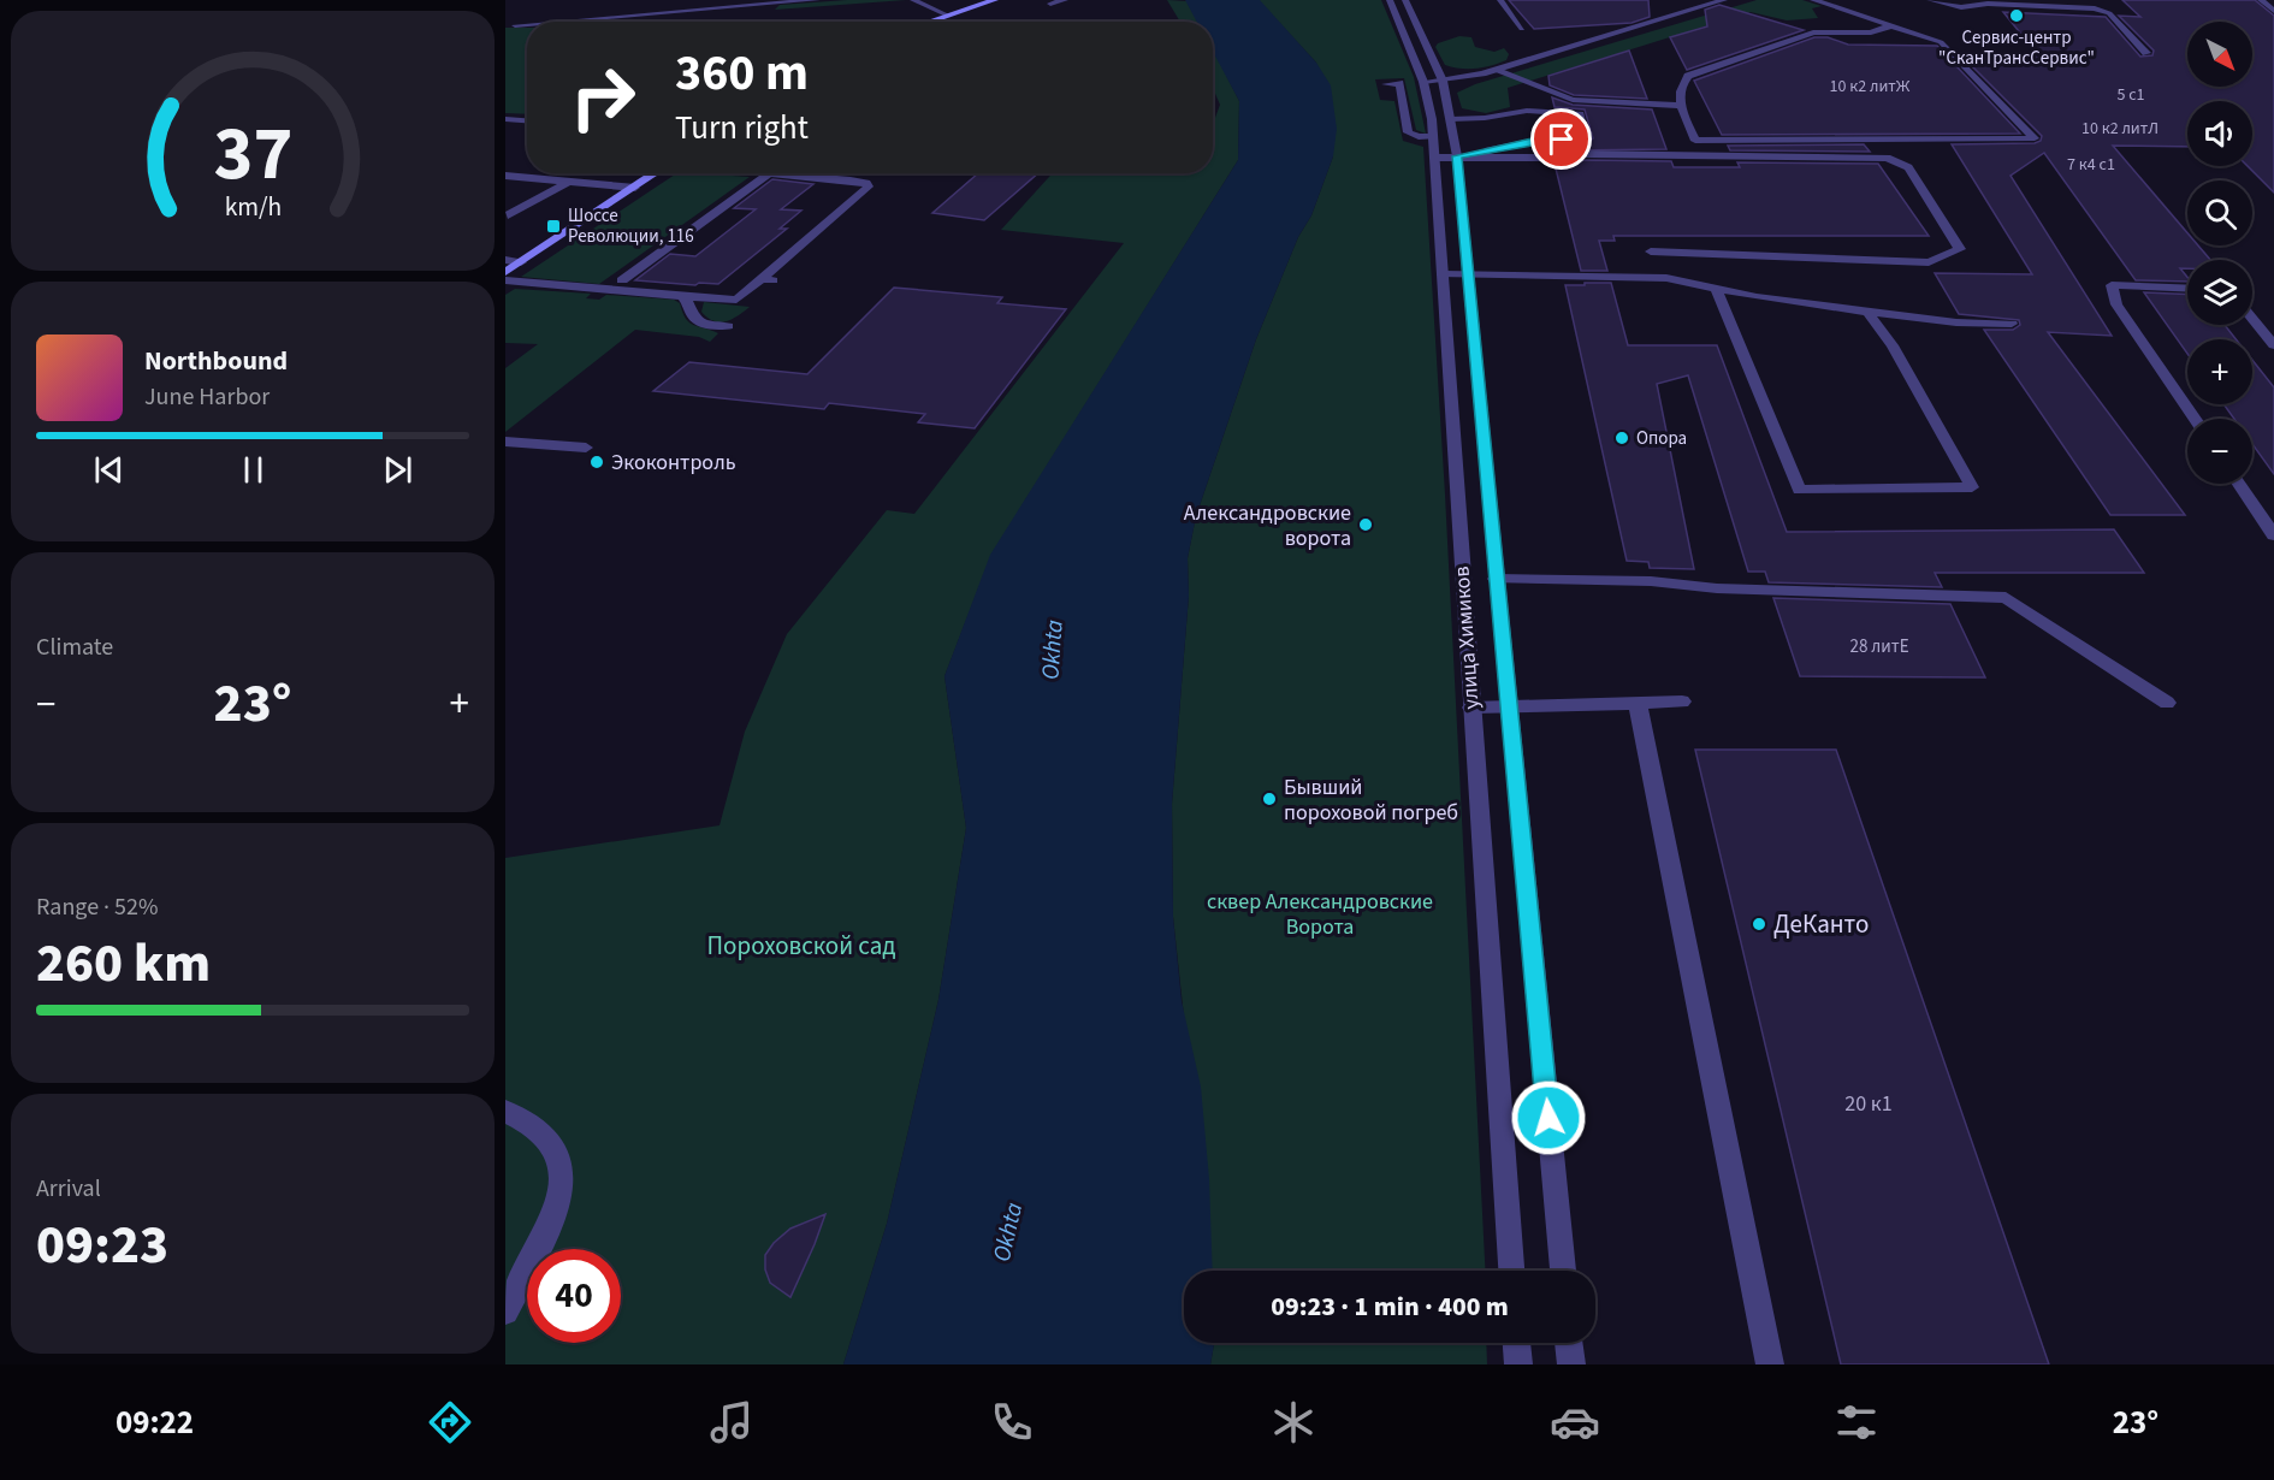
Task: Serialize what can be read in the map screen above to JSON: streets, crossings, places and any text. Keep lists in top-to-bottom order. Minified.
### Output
{"streets":{"street":["улица Химиков"]},"water":["Okhta"],"parks":["сквер Александровские Ворота","Пороховской сад"],"places":{"other":["Сервис-центр \"СканТрансСервис\"","Опора","Экоконтроль","Александровские ворота","Бывший пороховой погреб","ДеКанто"],"transit":["Шоссе Революции, 116"]},"house_numbers":["10 к2 литЖ","5 с1","10 к2 литЛ","7 к4 с1","28 литЕ","20 к1"],"north":"bottom right","page":{"map_buttons":["+","−"],"turn":["360 m","Turn right"],"song":["Northbound","June Harbor"],"tile":["Climate",["Range · 52%","260 km"],["Arrival","09:23"]],"heat":["−","23°","+"],"limit":"40","trip":"09:23 · 1 min · 400 m","tabs":["09:22","23°"],"gauge":["37","km/h"]}}
